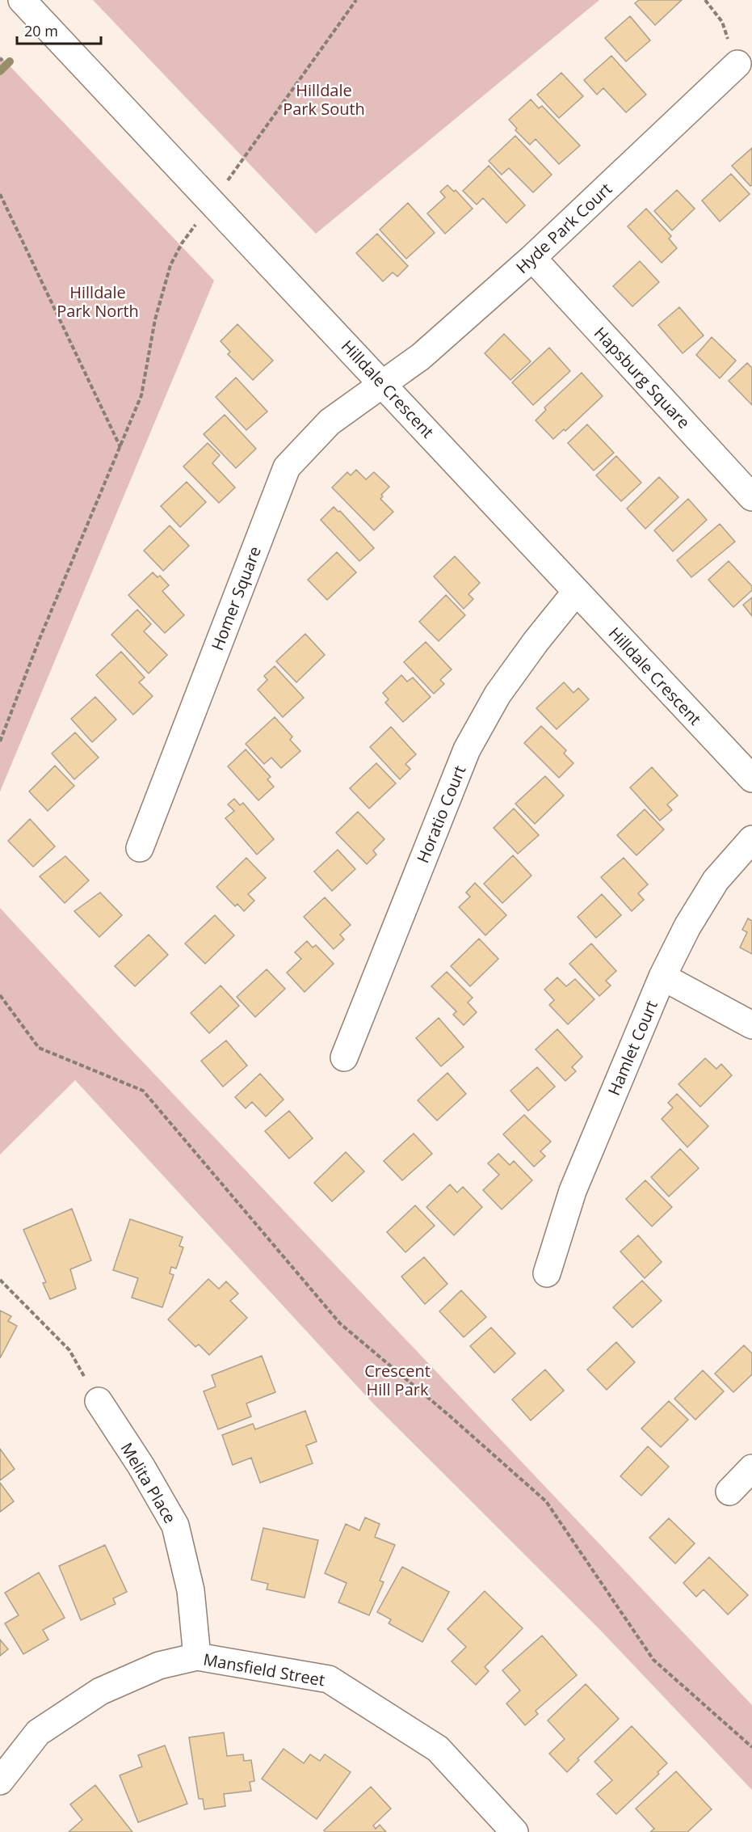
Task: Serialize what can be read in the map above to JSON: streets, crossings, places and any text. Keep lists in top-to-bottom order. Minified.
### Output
{"streets":{"street":["Hyde Park Court","Hapsburg Square","Hilldale Crescent","Homer Square","Horatio Court","Hamlet Court","Melita Place","Mansfield Street"]},"crossings":[["Hyde Park Court","Hapsburg Square"],["Hyde Park Court","Hilldale Crescent"],["Hyde Park Court","Homer Square"],["Hilldale Crescent","Homer Square"],["Hilldale Crescent","Horatio Court"],["Melita Place","Mansfield Street"]],"parks":["Hilldale Park South","Hilldale Park North","Crescent Hill Park"],"scale_bar":"20 m"}
